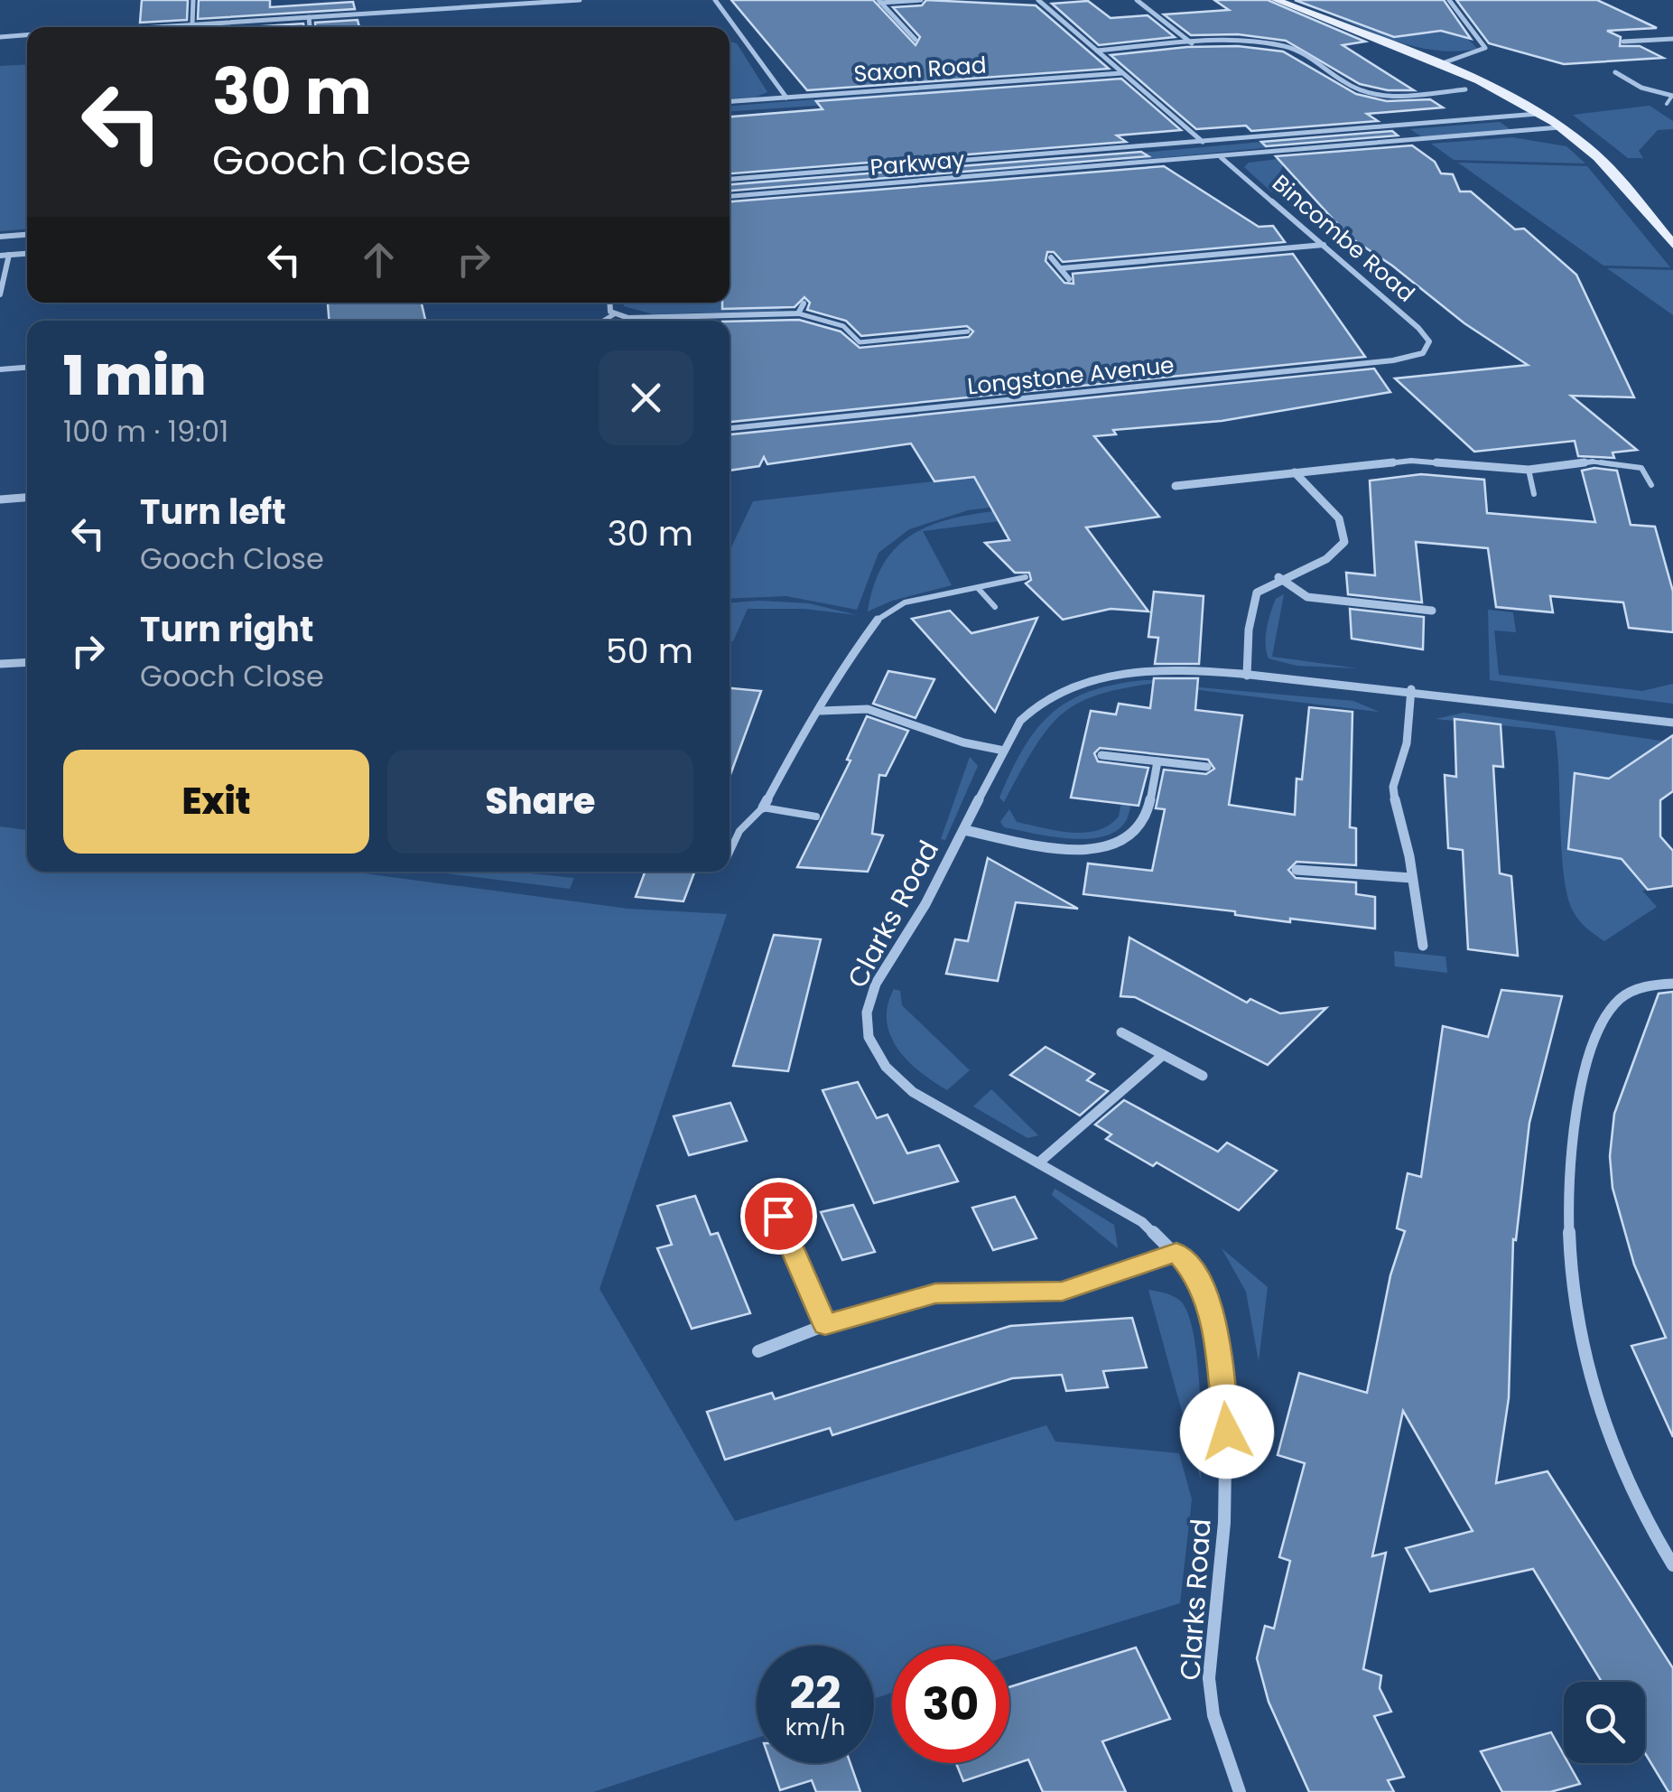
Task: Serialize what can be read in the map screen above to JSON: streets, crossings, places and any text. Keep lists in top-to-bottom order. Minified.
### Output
{"streets":{"street":["Saxon Road","Parkway","Bincombe Road","Longstone Avenue","Clarks Road"]},"crossings":[["Parkway","Bincombe Road"],["Bincombe Road","Longstone Avenue"]],"page":{"turn":["30 m","Gooch Close"],"heading":["1 min","100 m · 19:01"],"list":[{"name":"Turn left","note":"Gooch Close","value":"30 m"},{"name":"Turn right","note":"Gooch Close","value":"50 m"}],"buttons":["Exit","Share"],"speed":"22 km/h","limit":"30"}}
